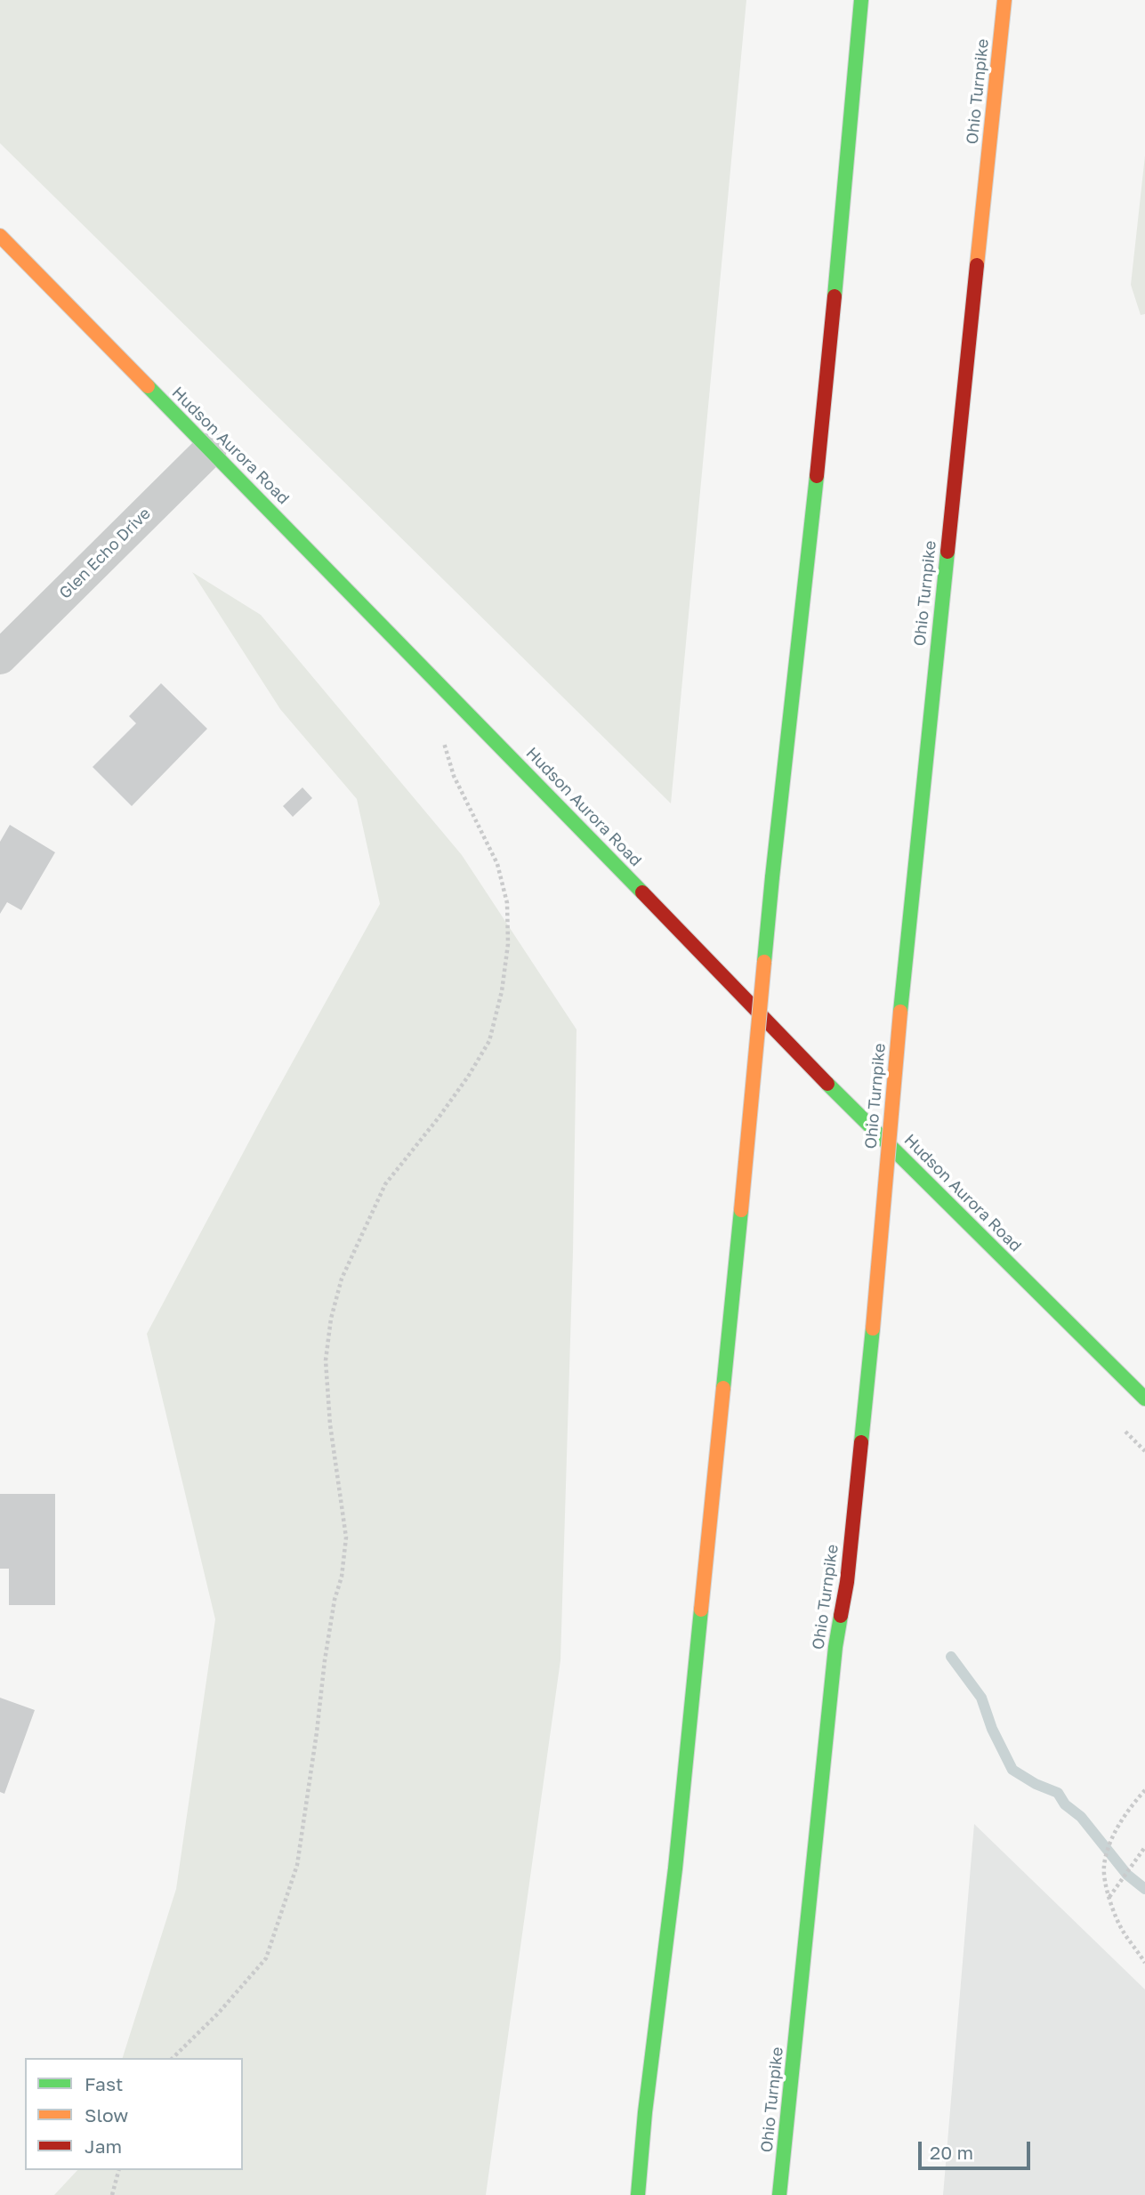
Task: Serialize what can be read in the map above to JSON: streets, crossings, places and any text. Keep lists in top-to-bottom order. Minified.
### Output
{"streets":{"main road":["Ohio Turnpike","Hudson Aurora Road"],"street":["Glen Echo Drive"]},"crossings":[["Hudson Aurora Road","Glen Echo Drive"]],"legend":["Fast","Slow","Jam"],"scale_bar":"20 m"}
